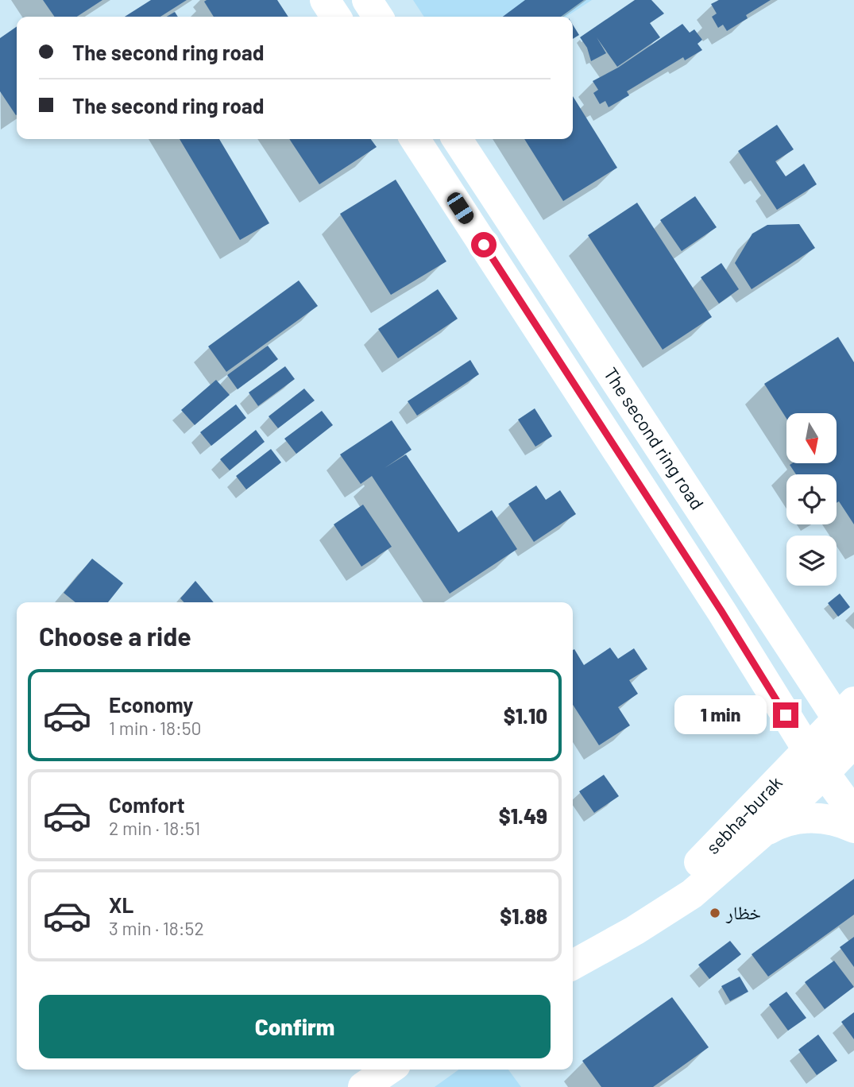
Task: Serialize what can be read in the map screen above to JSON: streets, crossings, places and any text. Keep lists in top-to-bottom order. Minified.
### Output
{"streets":{"main road":["The second ring road","sebha-burak"]},"crossings":[["The second ring road","sebha-burak"]],"places":["خظار"],"north":"bottom","page":{"banner":["The second ring road","The second ring road"],"heading":"Choose a ride","list":[{"name":"Economy","note":"1 min · 18:50","value":"$1.10"},{"name":"Comfort","note":"2 min · 18:51","value":"$1.49"},{"name":"XL","note":"3 min · 18:52","value":"$1.88"}],"bubble":"1 min","buttons":"Confirm"}}
